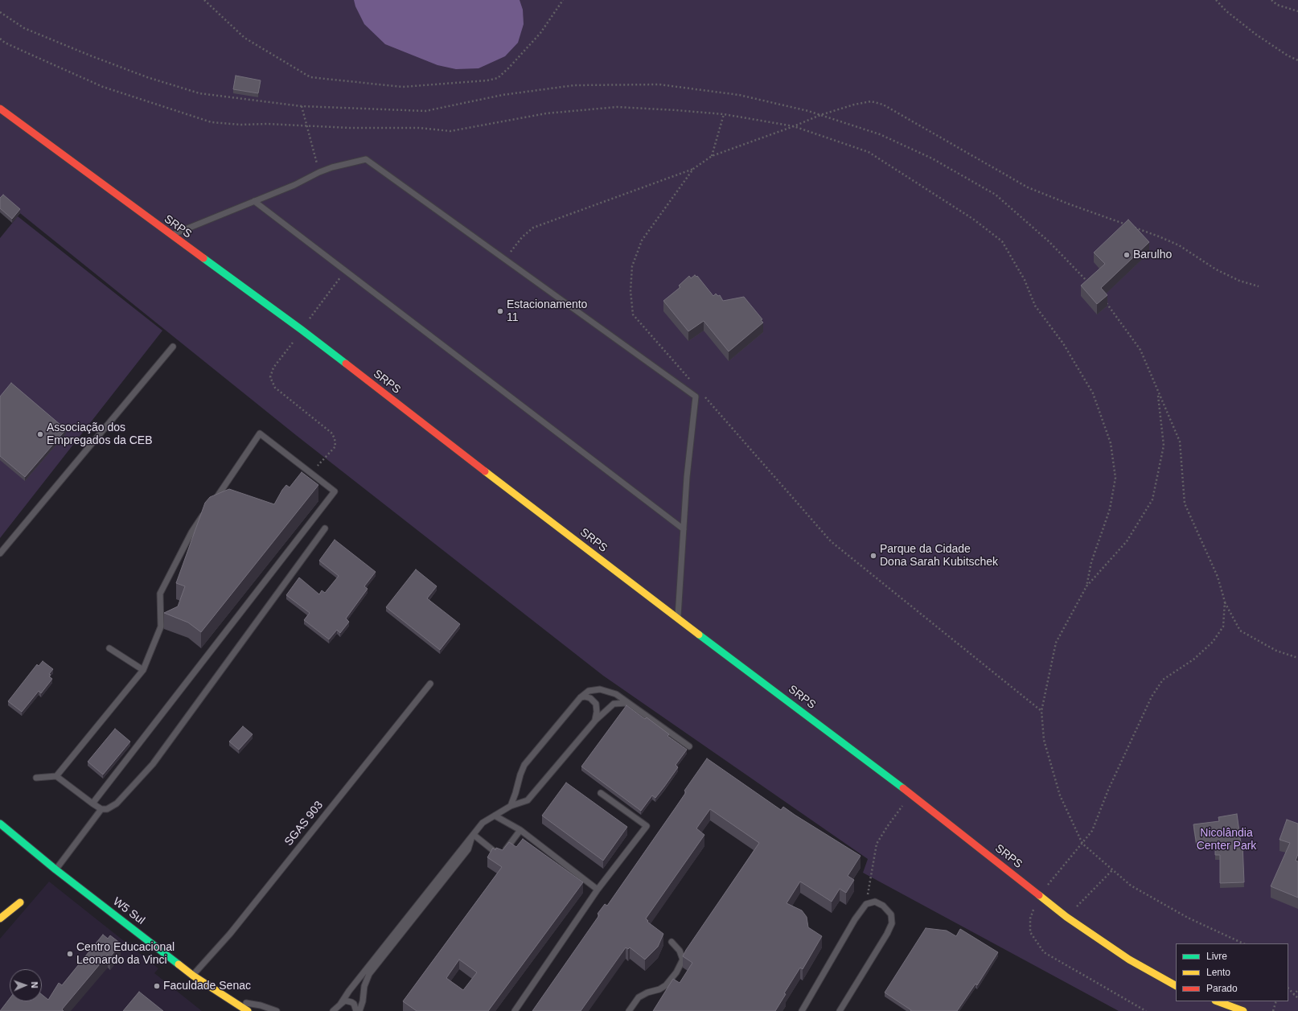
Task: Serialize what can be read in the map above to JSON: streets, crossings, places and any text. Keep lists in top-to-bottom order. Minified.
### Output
{"streets":{"main road":["SRPS","W5 Sul"],"lane":["SGAS 903"]},"crossings":[["SGAS 903","W5 Sul"]],"parks":["Nicolândia Center Park"],"places":["Barulho","Estacionamento 11","Associação dos Empregados da CEB","Parque da Cidade Dona Sarah Kubitschek","Centro Educacional Leonardo da Vinci","Faculdade Senac"],"legend":["Livre","Lento","Parado"],"north":"right"}
